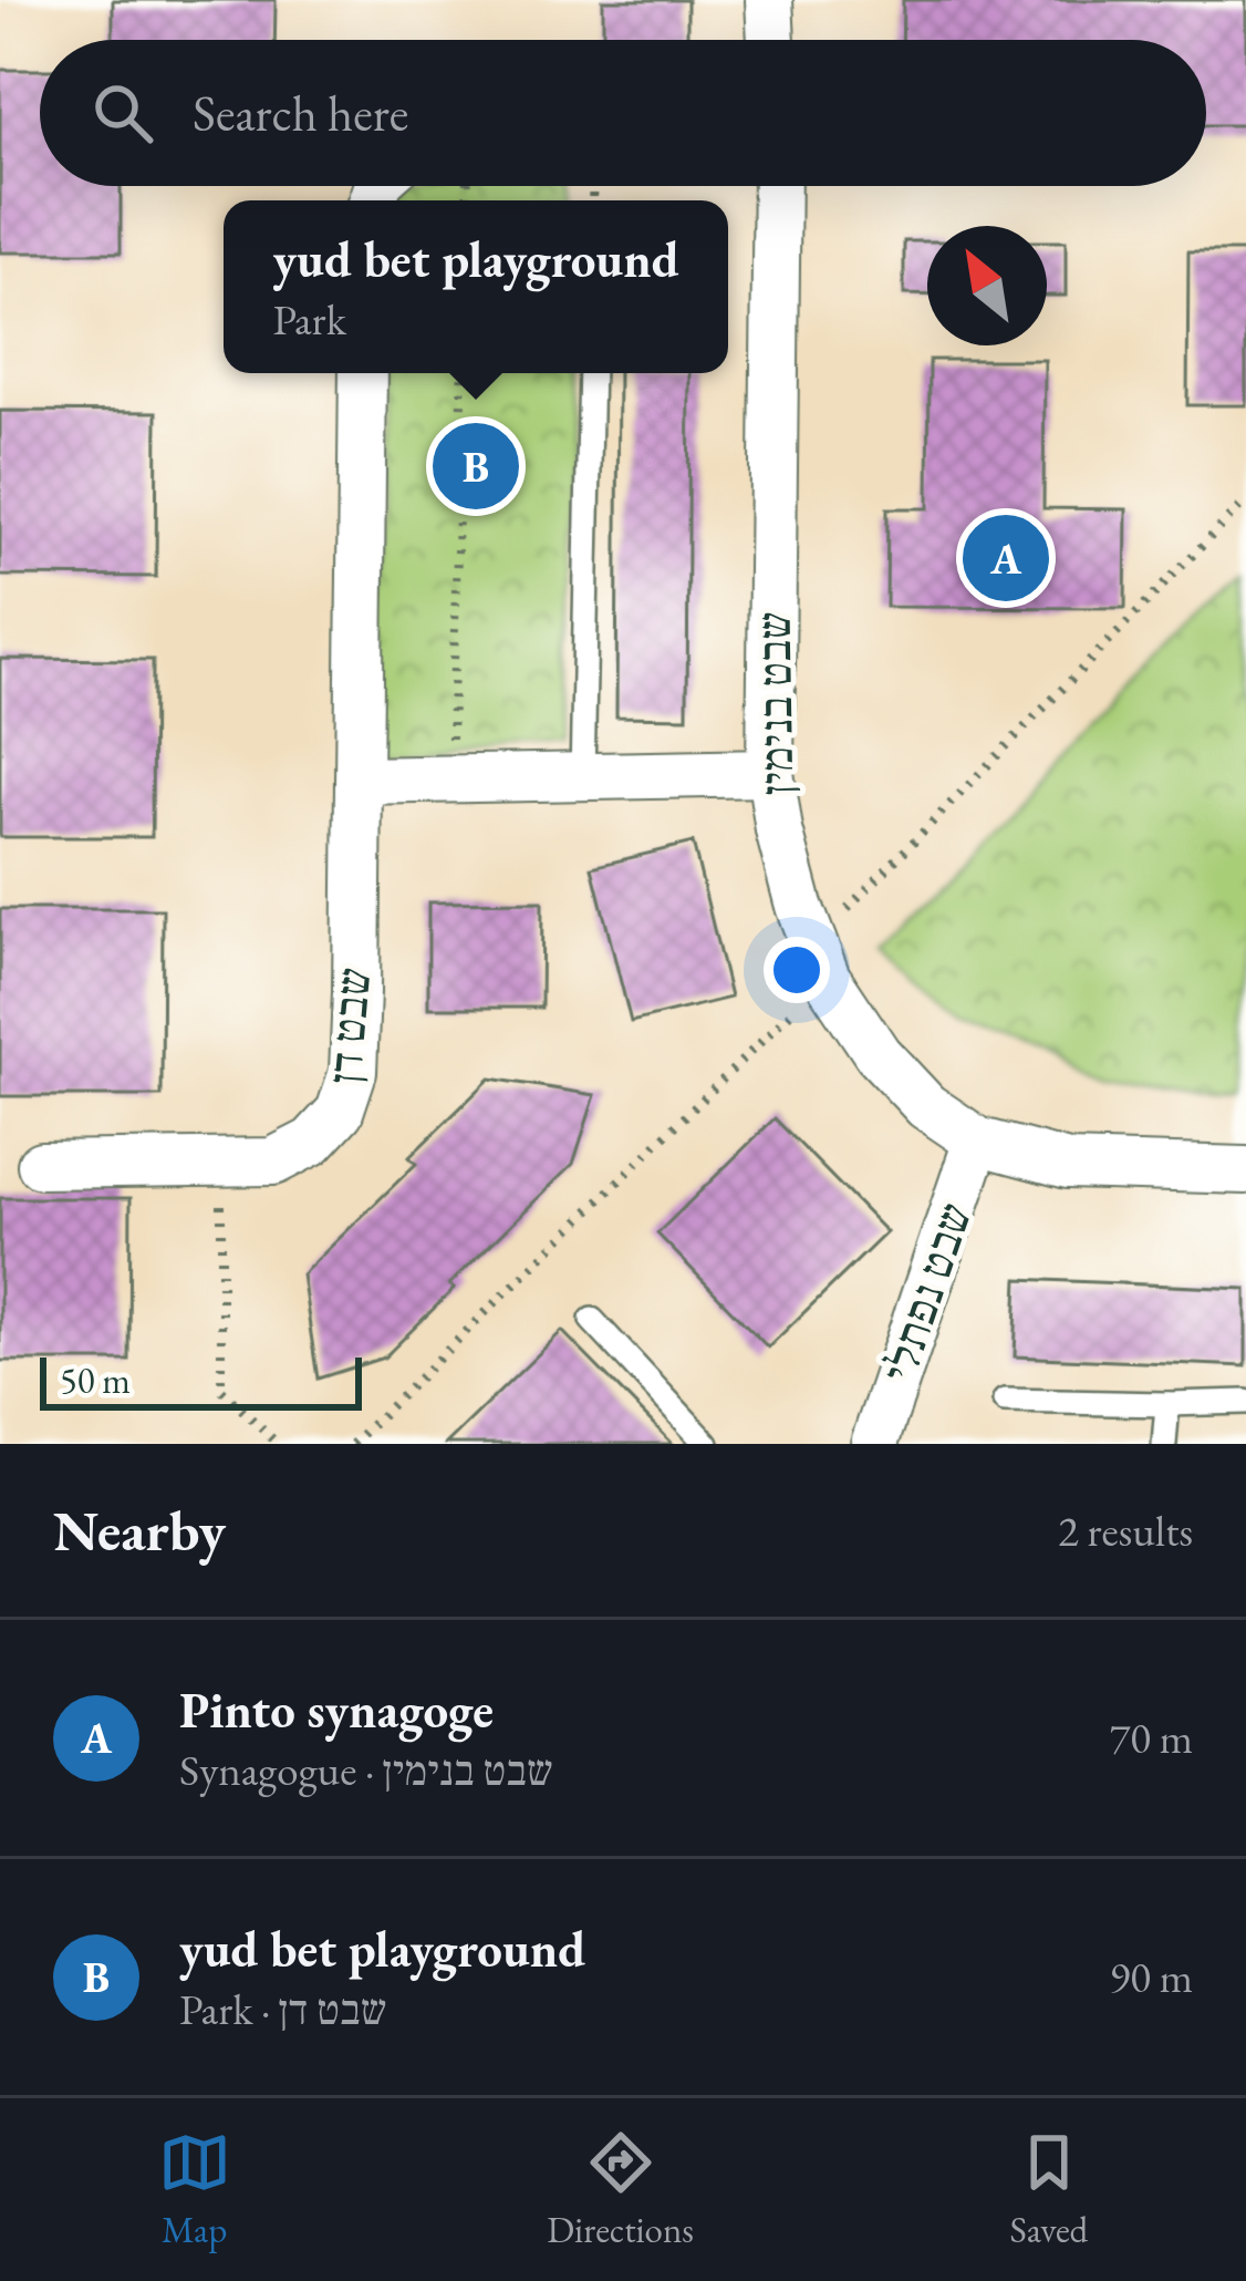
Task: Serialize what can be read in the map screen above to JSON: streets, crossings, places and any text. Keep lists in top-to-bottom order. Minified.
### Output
{"streets":{"street":["שבט בנימין","שבט דן","שבט נפתלי"]},"crossings":[["שבט בנימין","שבט נפתלי"]],"scale_bar":"50 m","north":"top left","page":{"search":"Search here","popup":["yud bet playground","Park"],"pins":["B","A"],"scale":"50 m","heading":["Nearby","2 results"],"list":[{"mark":"A","name":"Pinto synagoge","note":"Synagogue · שבט בנימין","value":"70 m"},{"mark":"B","name":"yud bet playground","note":"Park · שבט דן","value":"90 m"}],"nav":["Map","Directions","Saved"]}}
